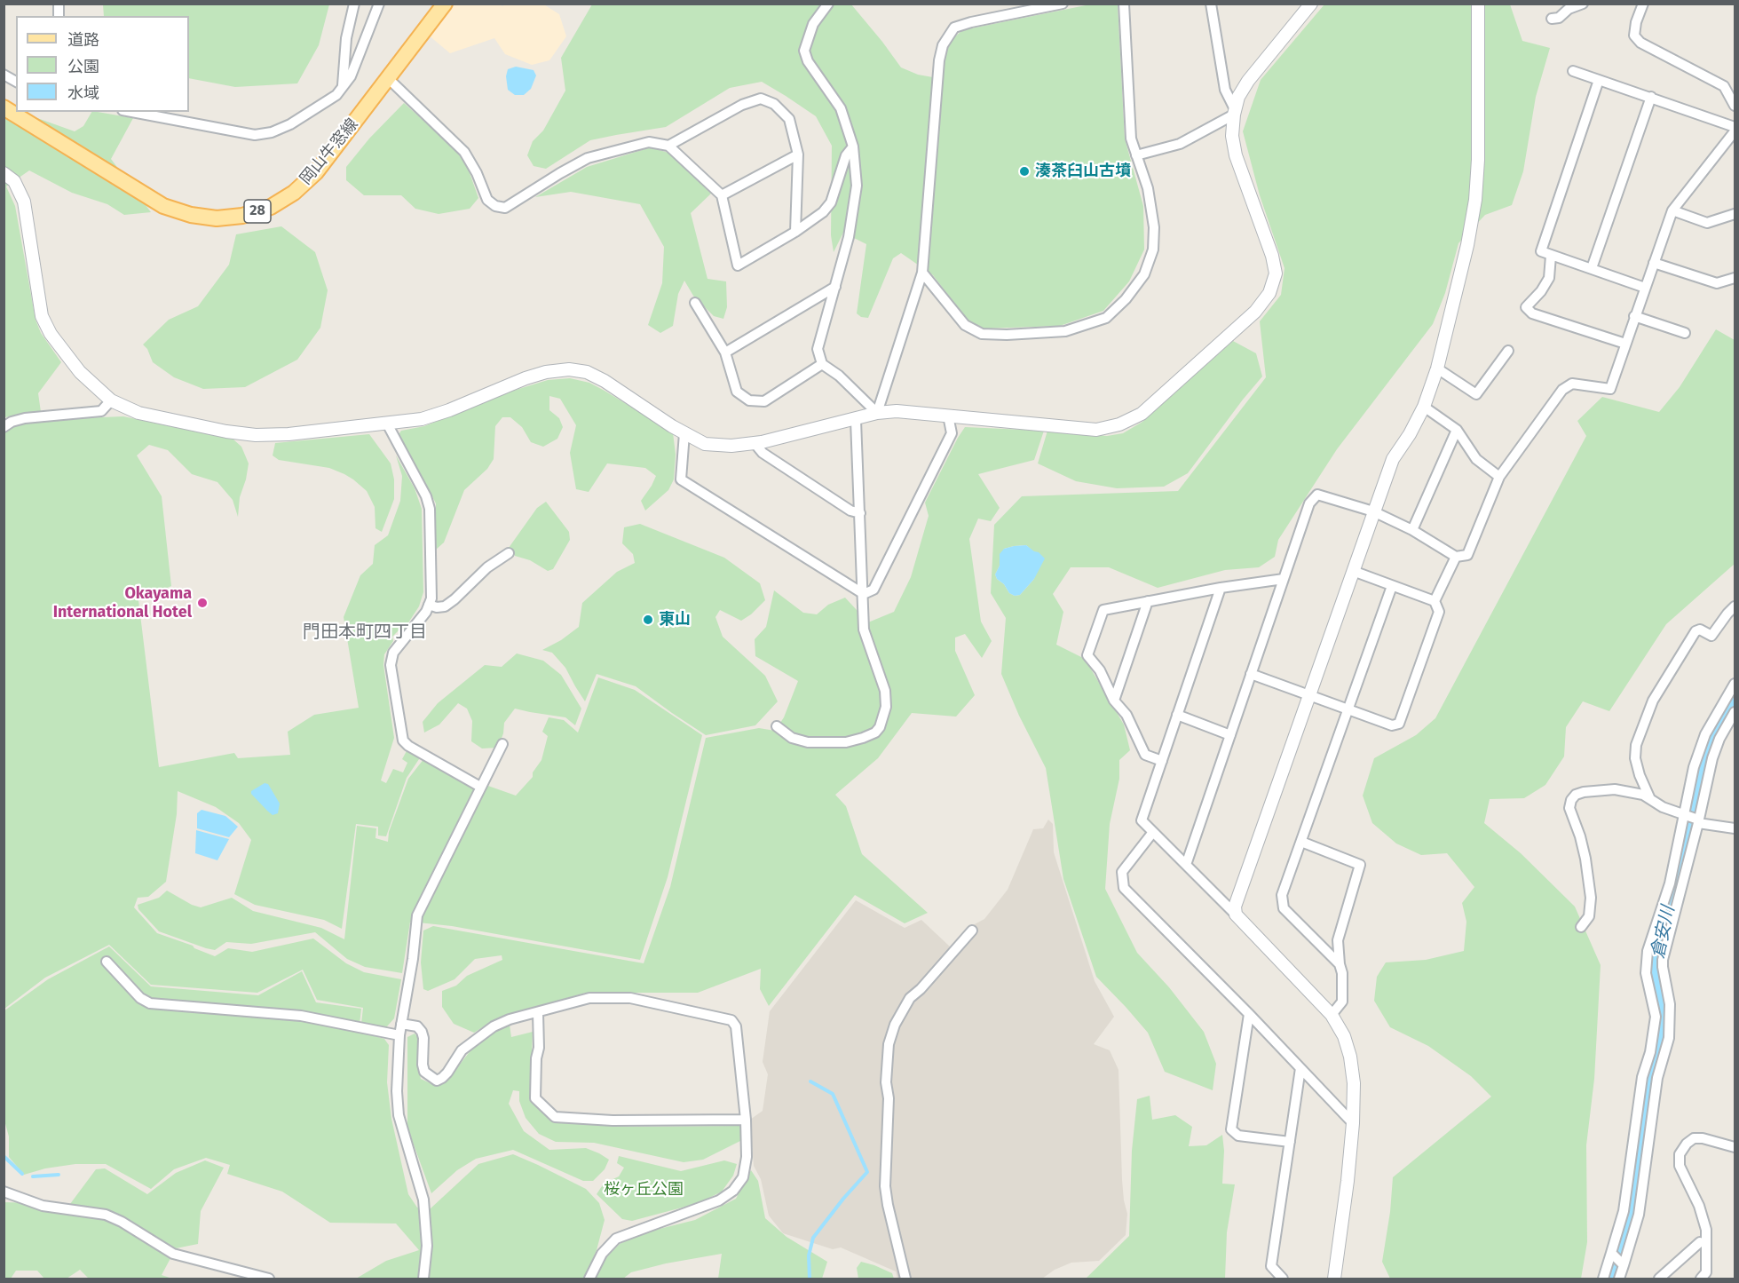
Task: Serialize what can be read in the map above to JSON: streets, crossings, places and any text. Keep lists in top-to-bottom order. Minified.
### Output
{"streets":{"main road":["岡山牛窓線","28"]},"districts":["門田本町四丁目"],"water":["倉安川"],"parks":["桜ヶ丘公園"],"places":["湊茶臼山古墳","Okayama International Hotel","東山"],"legend":["道路","公園","水域"]}
